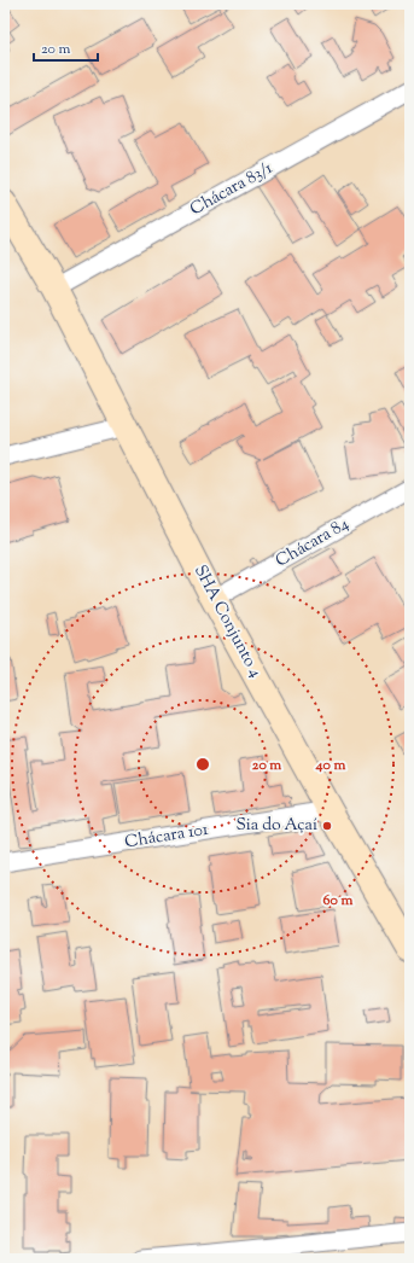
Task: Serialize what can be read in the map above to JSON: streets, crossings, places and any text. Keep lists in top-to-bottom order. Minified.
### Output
{"streets":{"street":["Chácara 83/1","Chácara 84","SHA Conjunto 4","Chácara 101"]},"crossings":[["Chácara 83/1","SHA Conjunto 4"],["Chácara 84","SHA Conjunto 4"],["SHA Conjunto 4","Chácara 101"]],"places":["Sia do Açaí"],"scale_bar":"20 m","rings":["20 m","40 m","60 m"]}
